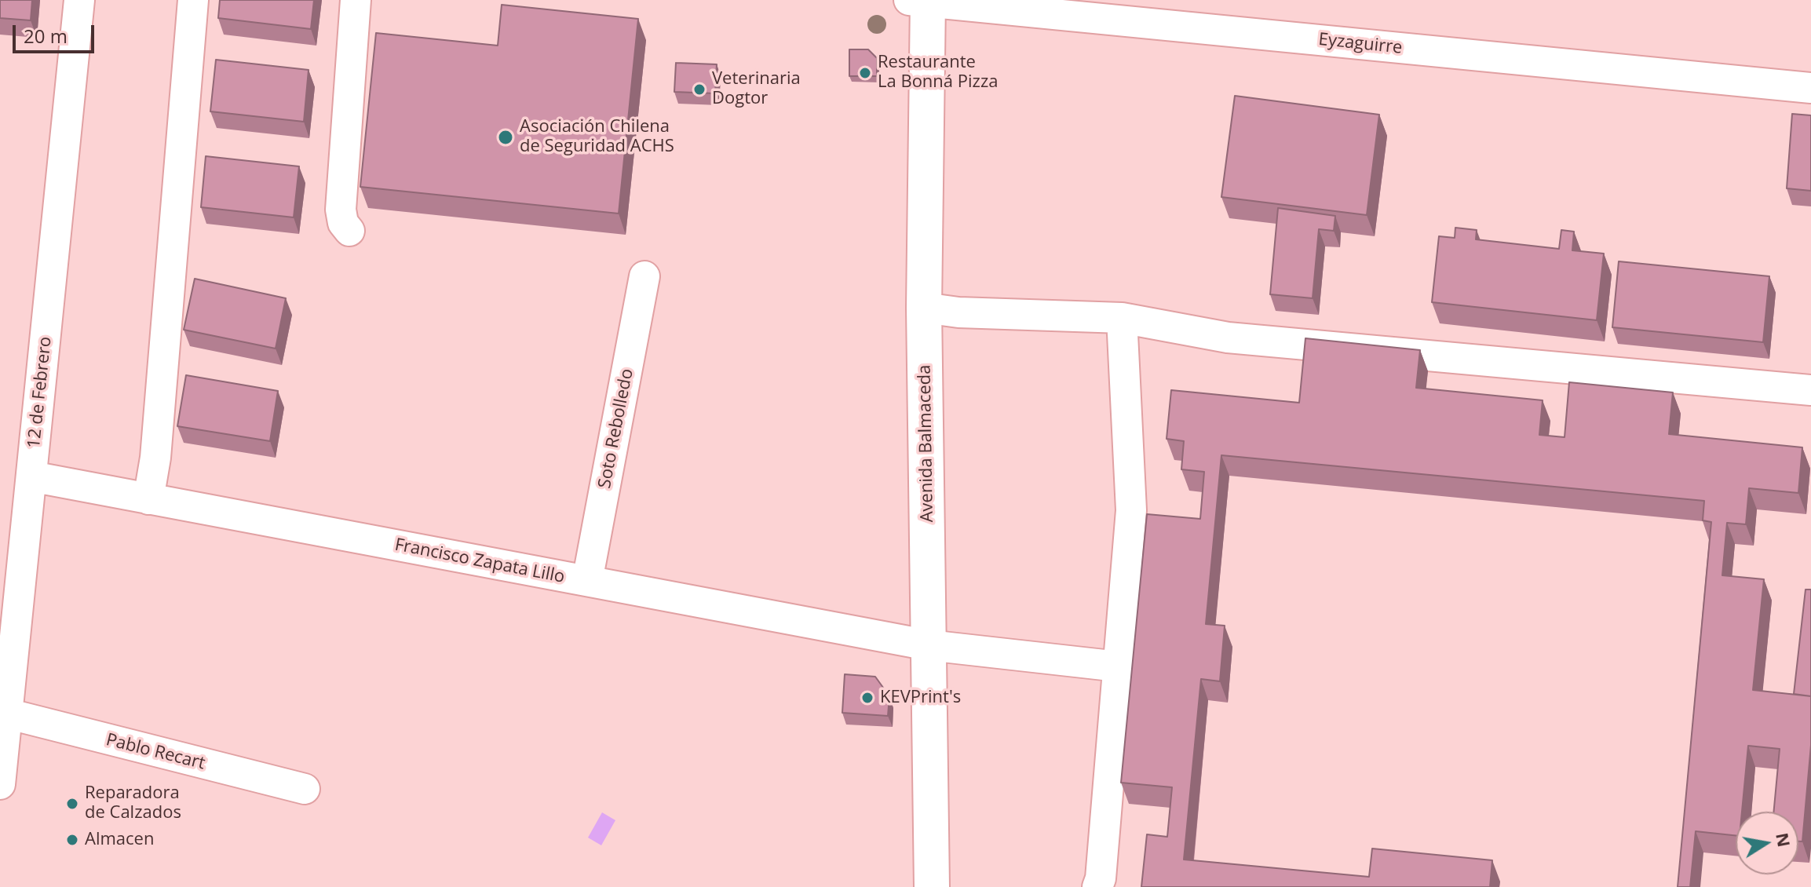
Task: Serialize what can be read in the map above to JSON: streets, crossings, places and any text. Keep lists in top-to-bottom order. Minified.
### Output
{"streets":{"main road":["Avenida Balmaceda"],"street":["Eyzaguirre","12 de Febrero","Soto Rebolledo","Francisco Zapata Lillo","Pablo Recart"]},"crossings":[["Eyzaguirre","Avenida Balmaceda"],["12 de Febrero","Francisco Zapata Lillo"],["12 de Febrero","Pablo Recart"],["Soto Rebolledo","Francisco Zapata Lillo"],["Avenida Balmaceda","Francisco Zapata Lillo"]],"places":["Restaurante La Bonná Pizza","Veterinaria Dogtor","Asociación Chilena de Seguridad ACHS","KEVPrint's","Reparadora de Calzados","Almacen"],"scale_bar":"20 m","north":"right"}
